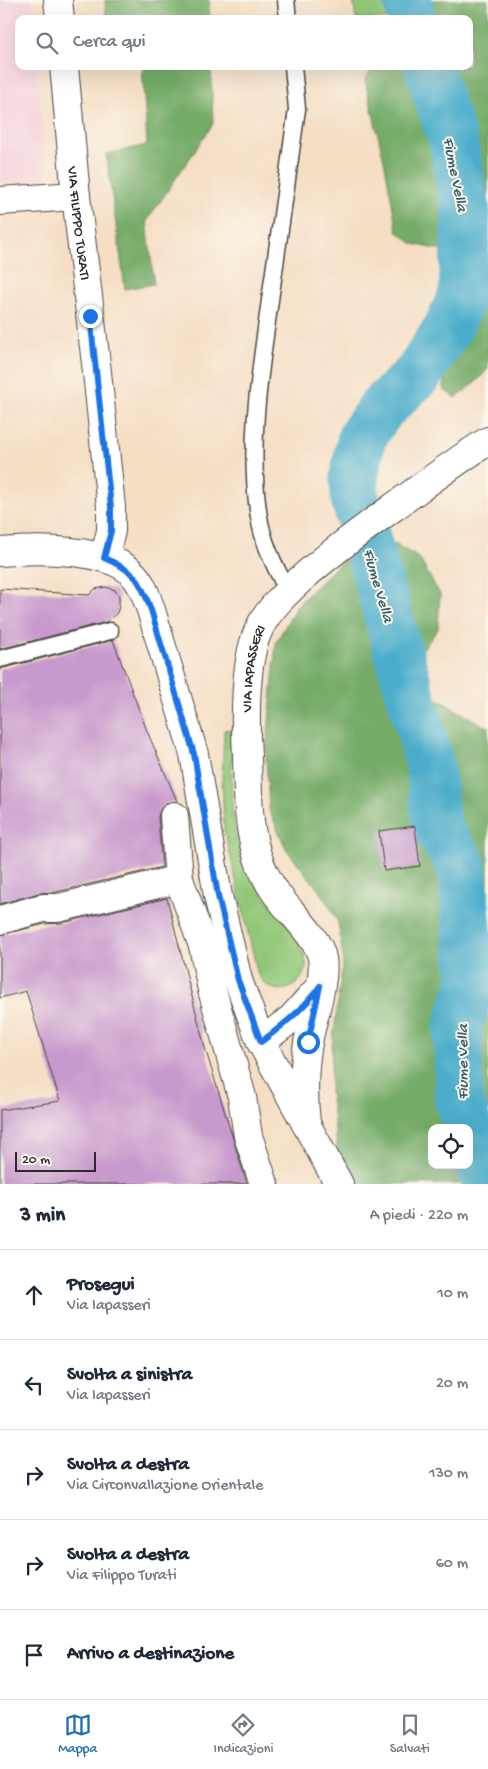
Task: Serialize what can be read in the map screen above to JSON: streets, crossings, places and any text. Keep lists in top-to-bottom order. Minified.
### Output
{"streets":{"street":["VIA FILIPPO TURATI","VIA IAPASSERI"]},"water":["Fiume Vella"],"scale_bar":"20 m","page":{"search":"Cerca qui","scale":"20 m","heading":["3 min","A piedi · 220 m"],"list":[["Prosegui","Via Iapasseri","10 m"],["Svolta a sinistra","Via Iapasseri","20 m"],["Svolta a destra","Via Circonvallazione Orientale","130 m"],["Svolta a destra","Via Filippo Turati","60 m"],"Arrivo a destinazione"],"nav":["Mappa","Indicazioni","Salvati"]}}
